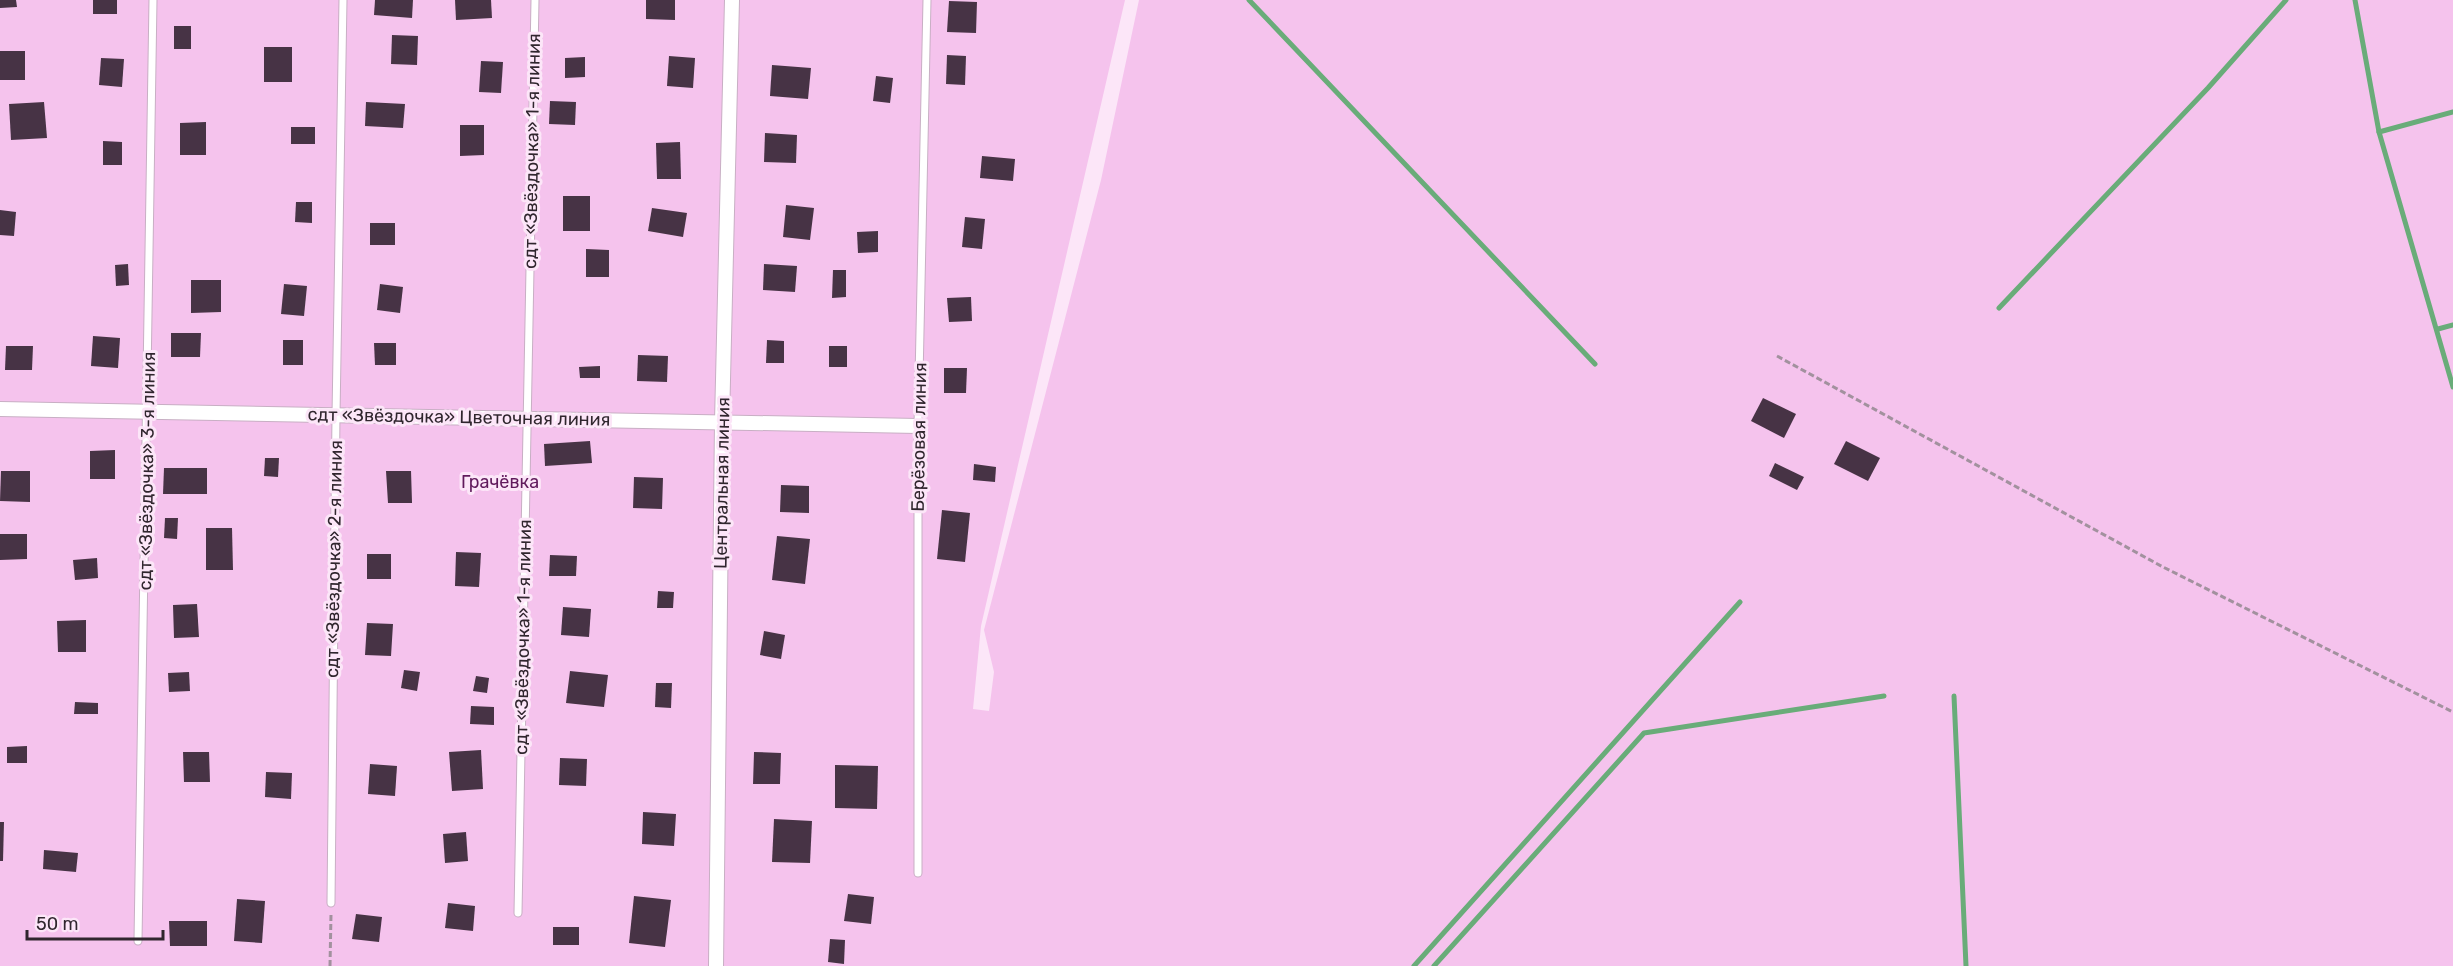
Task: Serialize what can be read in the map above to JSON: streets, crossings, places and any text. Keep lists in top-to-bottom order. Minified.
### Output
{"streets":{"street":["сдт «Звёздочка» Цветочная линия","Центральная линия"],"lane":["сдт «Звёздочка» 1-я линия","Берёзовая линия","сдт «Звёздочка» 3-я линия","сдт «Звёздочка» 2-я линия"]},"crossings":[["сдт «Звёздочка» 1-я линия","сдт «Звёздочка» Цветочная линия"],["сдт «Звёздочка» Цветочная линия","Берёзовая линия"],["сдт «Звёздочка» Цветочная линия","сдт «Звёздочка» 3-я линия"],["сдт «Звёздочка» Цветочная линия","Центральная линия"],["сдт «Звёздочка» Цветочная линия","сдт «Звёздочка» 2-я линия"]],"parks":["Грачёвка"],"scale_bar":"50 m"}
